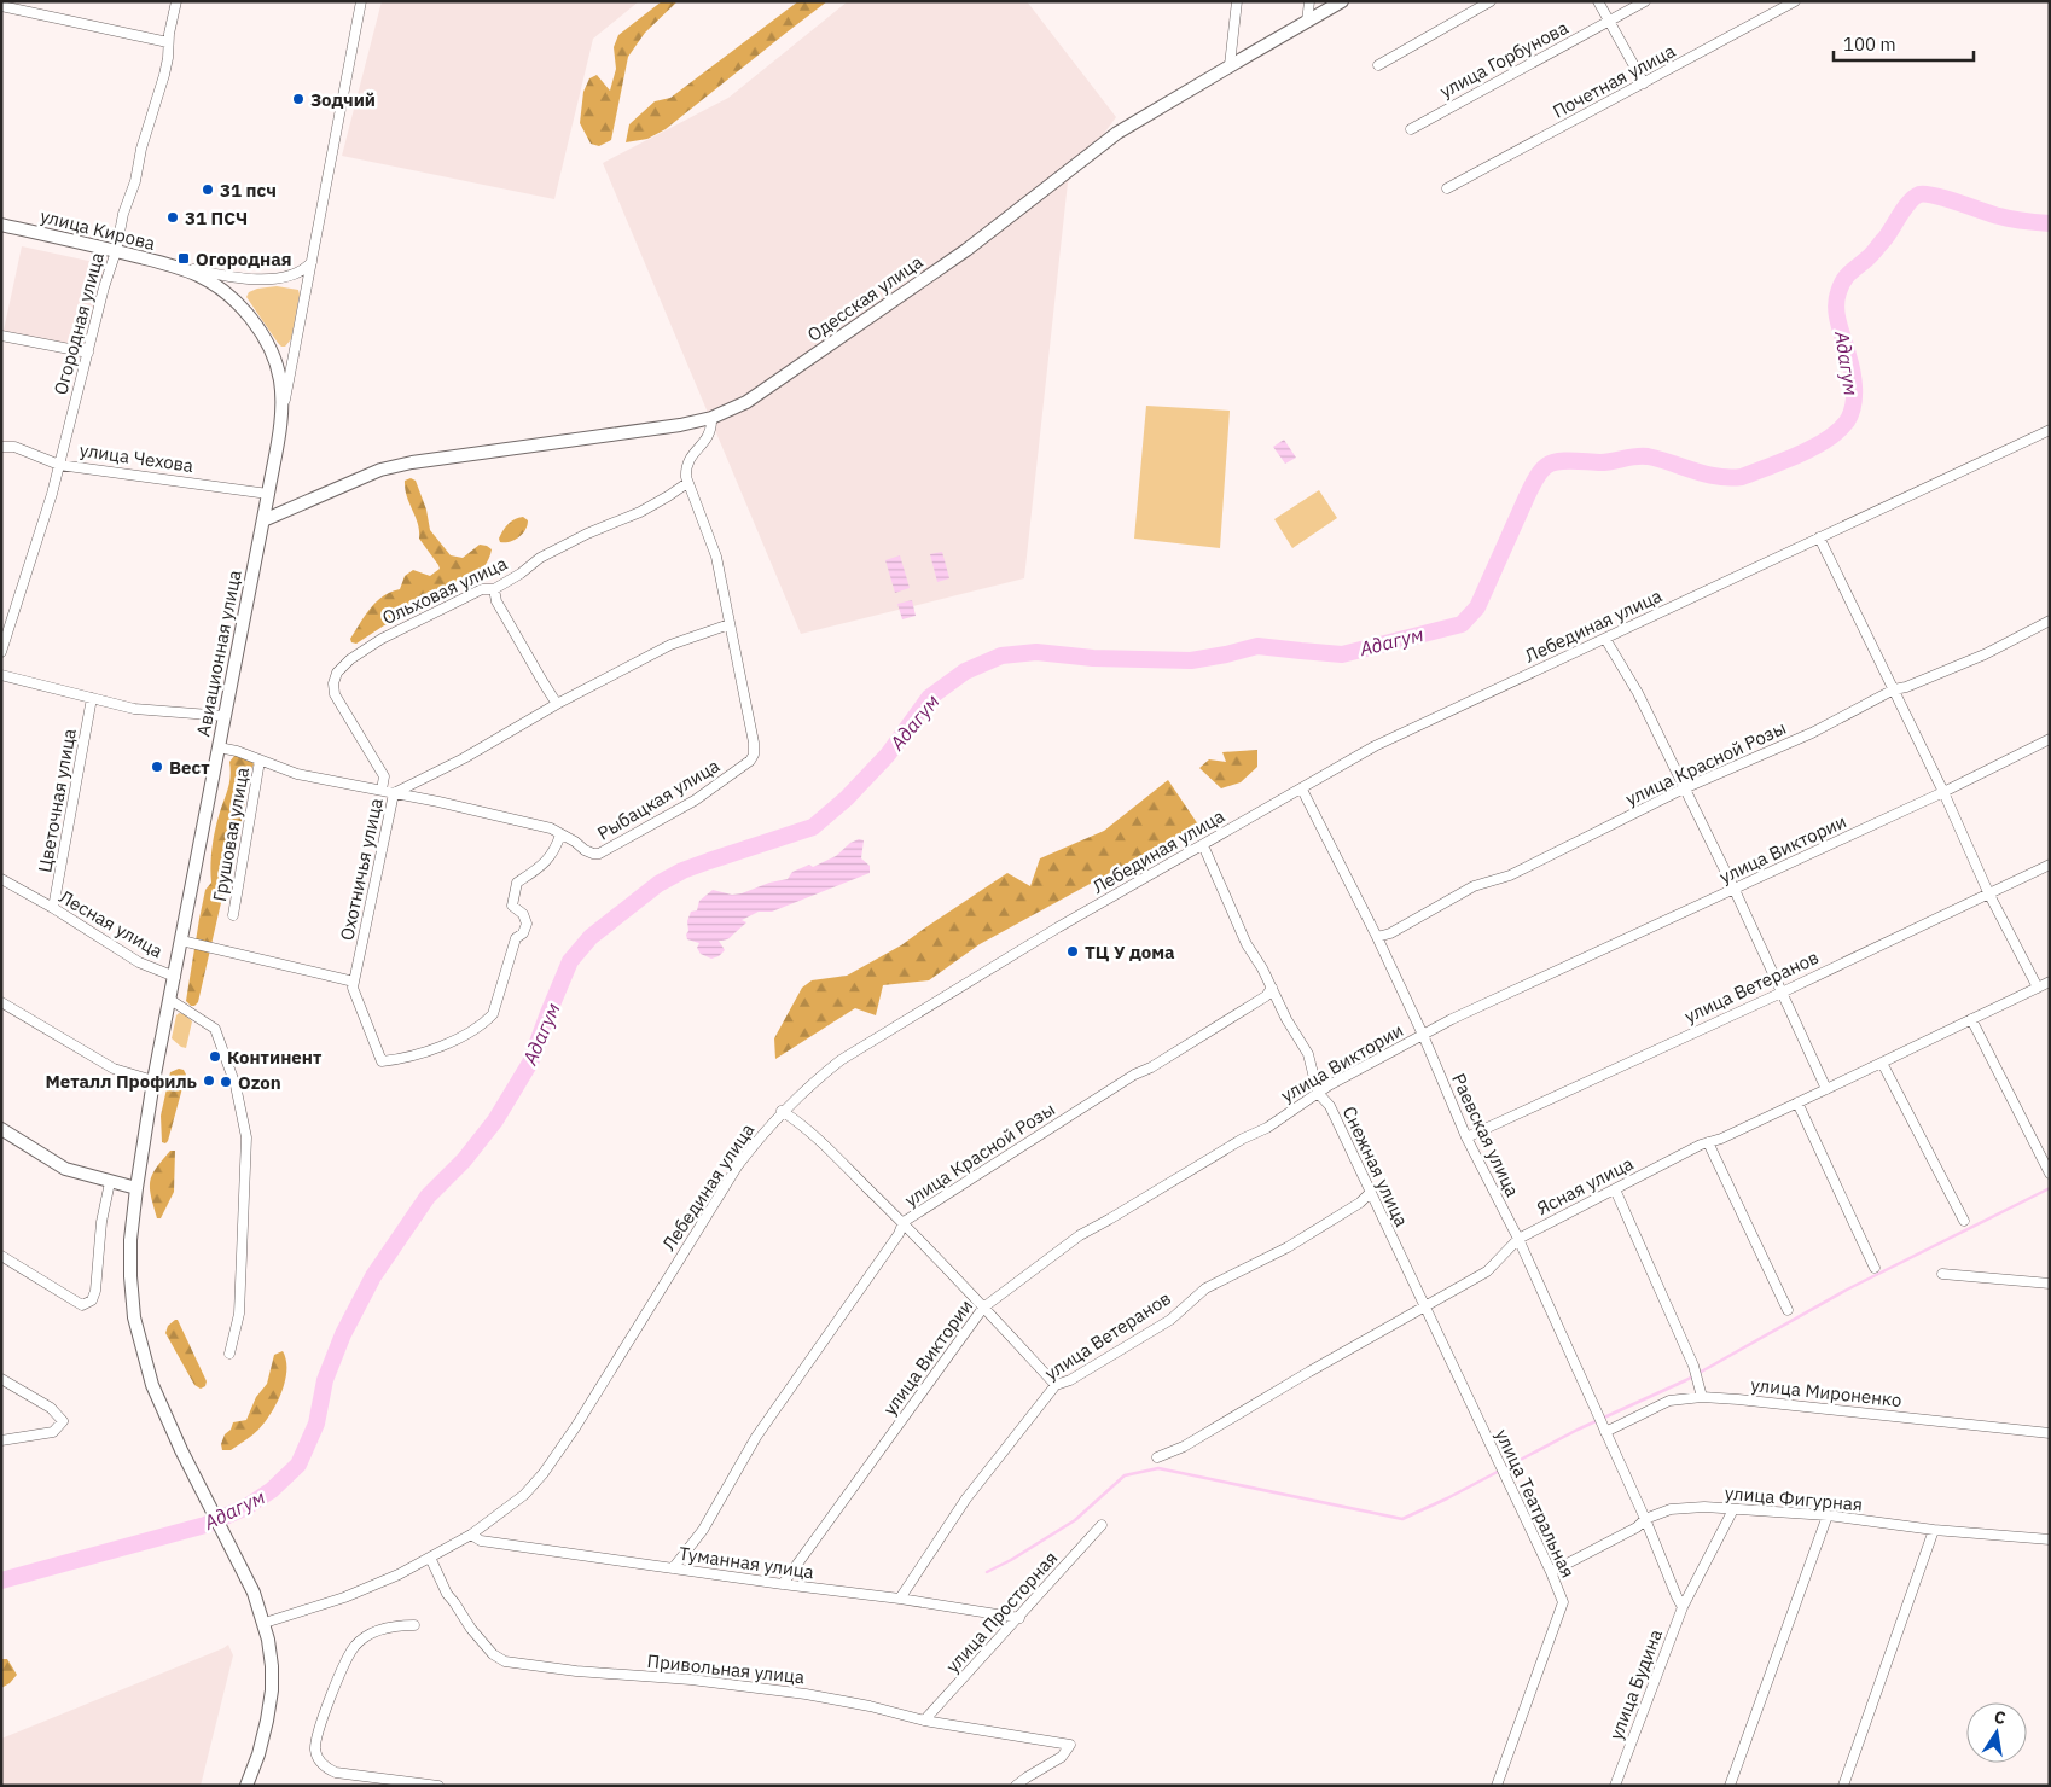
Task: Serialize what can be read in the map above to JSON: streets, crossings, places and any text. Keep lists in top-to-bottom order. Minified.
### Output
{"streets":{"main road":["улица Кирова","Одесская улица","Авиационная улица"],"street":["улица Горбунова","Почетная улица","Огородная улица","улица Чехова","Ольховая улица","Лебединая улица","улица Красной Розы","Рыбацкая улица","Цветочная улица","Грушовая улица","улица Виктории","Охотничья улица","Лесная улица","улица Ветеранов","Раевская улица","Снежная улица","Ясная улица","улица Мироненко","улица Фигурная","улица Театральная","Туманная улица","улица Просторная","Привольная улица","улица Будина"]},"crossings":[["улица Кирова","Огородная улица"],["улица Кирова","Авиационная улица"],["Одесская улица","Авиационная улица"],["Огородная улица","улица Чехова"],["улица Чехова","Авиационная улица"],["Лебединая улица","Авиационная улица"],["Лебединая улица","Раевская улица"],["Лебединая улица","Снежная улица"],["Лебединая улица","Туманная улица"],["Лебединая улица","Привольная улица"],["Авиационная улица","Лесная улица"],["улица Красной Розы","Раевская улица"],["улица Красной Розы","Снежная улица"],["улица Красной Розы","Туманная улица"],["Рыбацкая улица","Охотничья улица"],["Цветочная улица","Лесная улица"],["улица Виктории","Раевская улица"],["улица Виктории","Снежная улица"],["улица Виктории","Туманная улица"],["улица Ветеранов","Раевская улица"],["улица Ветеранов","Снежная улица"],["улица Ветеранов","Туманная улица"],["Раевская улица","Ясная улица"],["Раевская улица","улица Мироненко"],["Раевская улица","улица Фигурная"],["Раевская улица","улица Будина"],["Снежная улица","Ясная улица"],["Снежная улица","улица Театральная"],["улица Фигурная","улица Театральная"],["улица Фигурная","улица Будина"],["Туманная улица","улица Просторная"],["улица Просторная","Привольная улица"]],"water":["Адагум"],"places":{"other":["Зодчий","31 псч","31 ПСЧ","Вест","ТЦ У дома","Континент","Металл Профиль","Ozon"],"transit":["Огородная"]},"scale_bar":"100 m","north":"top"}
